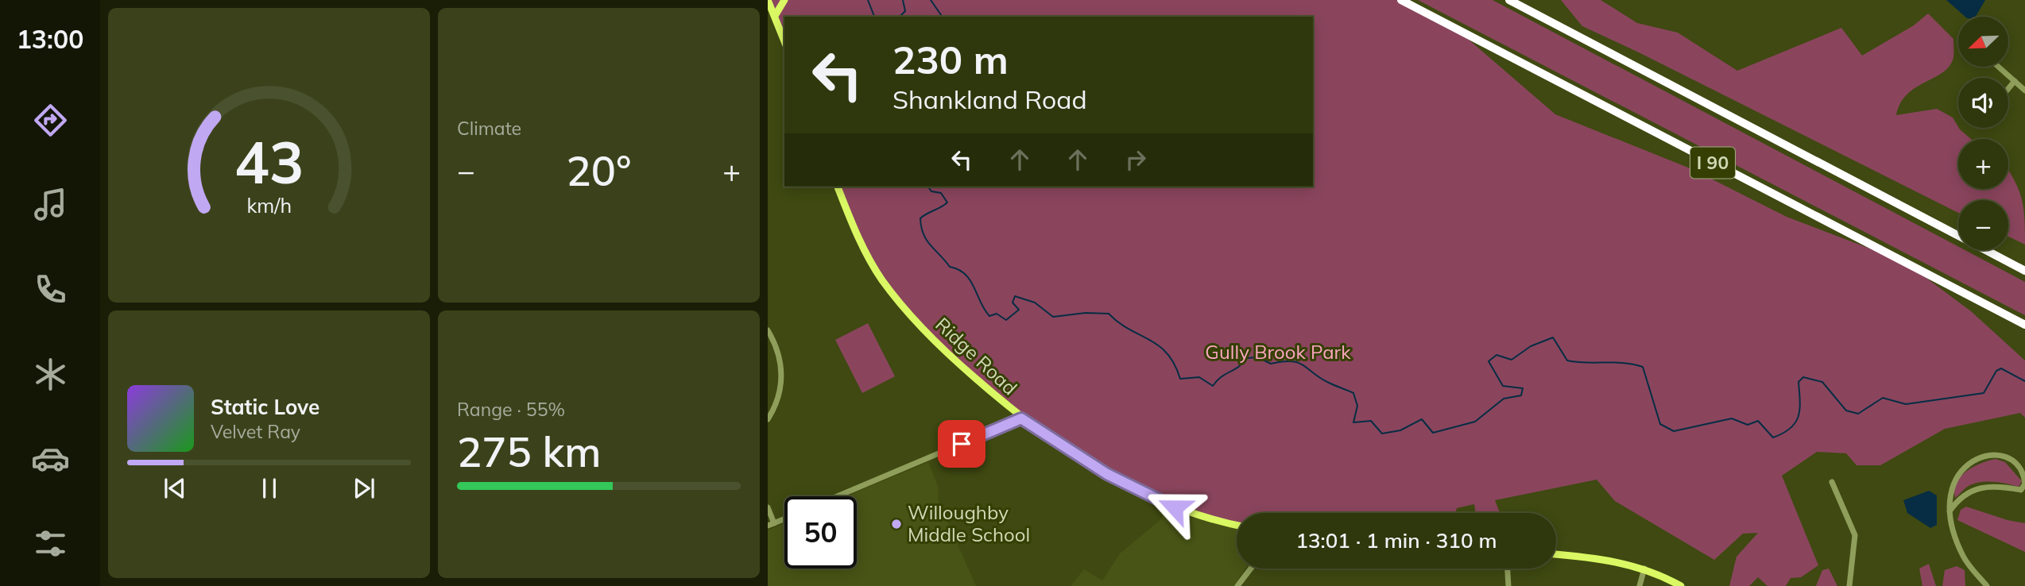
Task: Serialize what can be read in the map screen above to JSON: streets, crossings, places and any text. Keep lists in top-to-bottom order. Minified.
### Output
{"streets":{"highway":["I 90"],"main road":["Ridge Road"]},"parks":["Gully Brook Park"],"places":["Willoughby Middle School"],"north":"bottom left","page":{"tabs":"13:00","tile":["Climate",["Range · 55%","275 km"]],"map_buttons":["+","−"],"turn":["230 m","Shankland Road"],"heat":["−","20°","+"],"song":["Static Love","Velvet Ray"],"limit":"50","trip":"13:01 · 1 min · 310 m","gauge":["43","km/h"]}}
